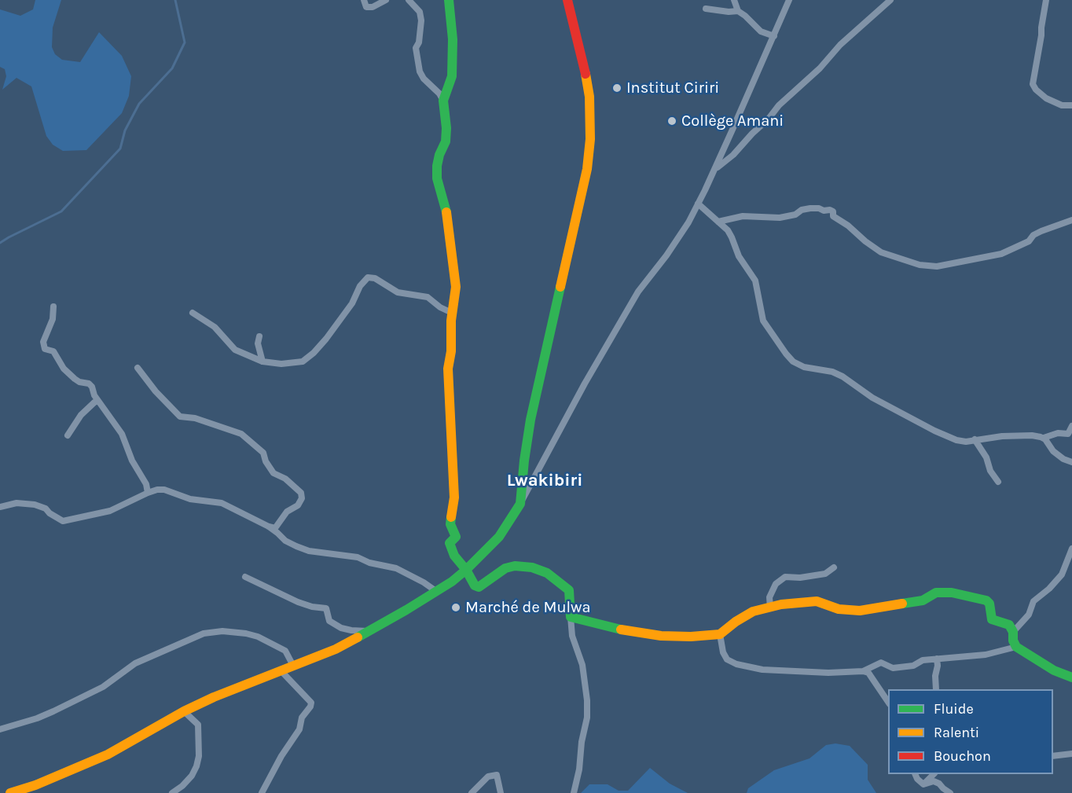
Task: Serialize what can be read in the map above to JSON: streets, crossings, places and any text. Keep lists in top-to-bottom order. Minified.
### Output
{"districts":["Lwakibiri"],"places":["Institut Ciriri","Collège Amani","Marché de Mulwa"],"legend":["Fluide","Ralenti","Bouchon"]}
